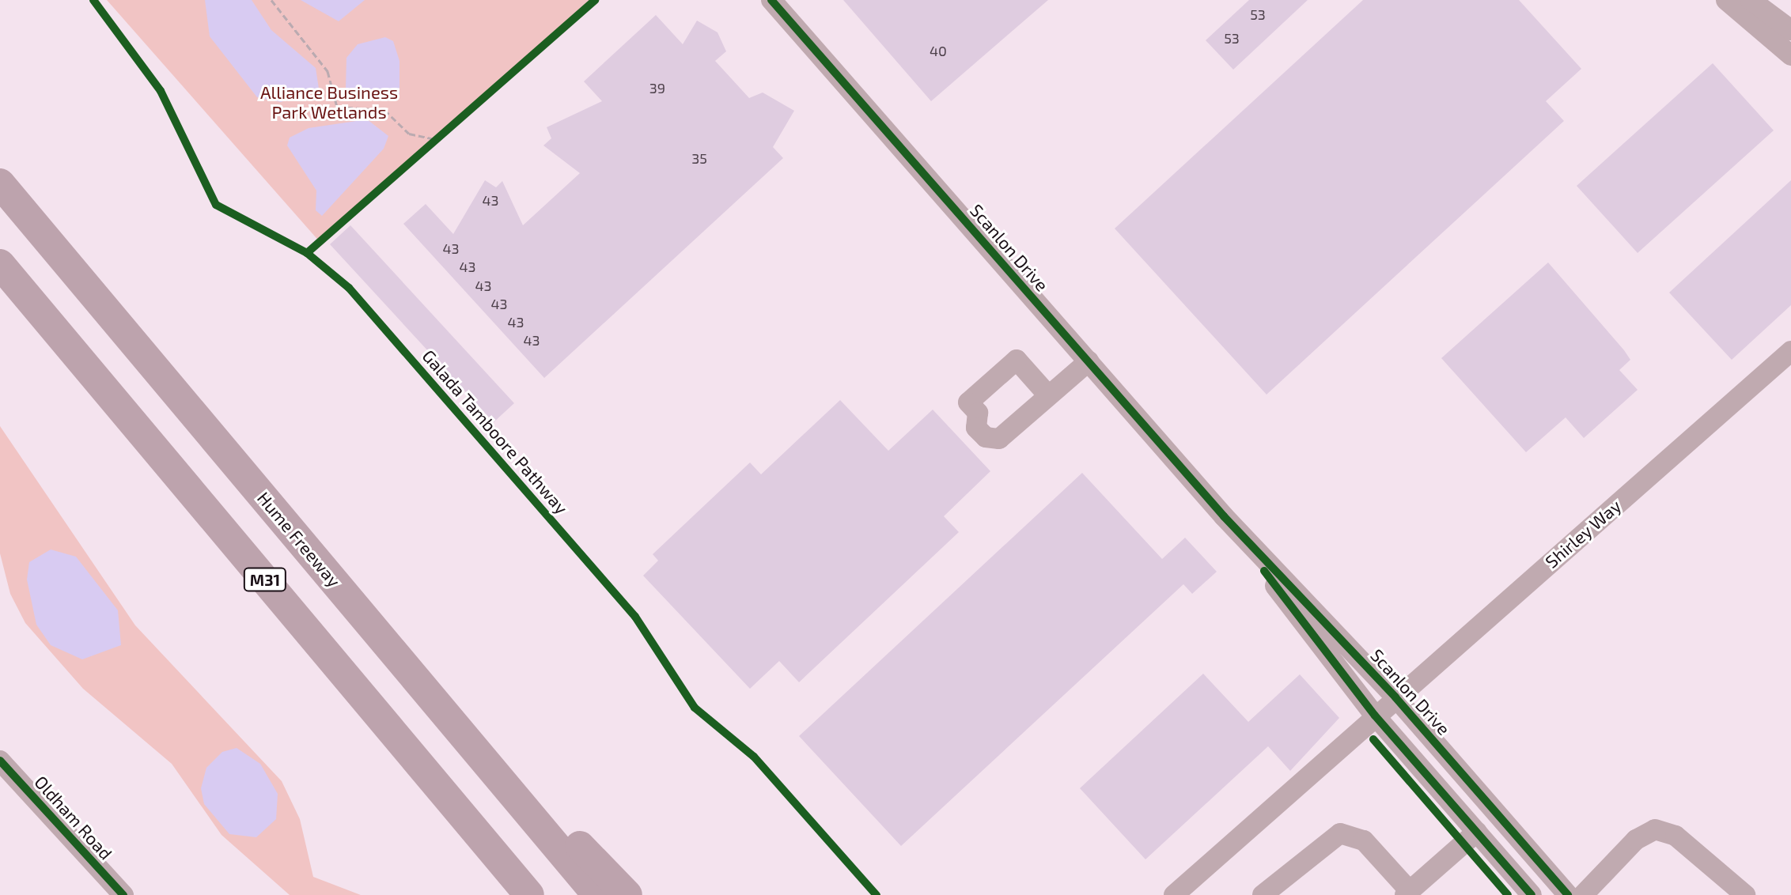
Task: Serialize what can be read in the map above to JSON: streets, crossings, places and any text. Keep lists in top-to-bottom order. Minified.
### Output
{"streets":{"highway":["Hume Freeway","M31"],"street":["Scanlon Drive","Shirley Way","Oldham Road"],"cycle path":["Galada Tamboore Pathway"]},"crossings":[["Scanlon Drive","Shirley Way"]],"parks":["Alliance Business Park Wetlands"],"house_numbers":["53","53","40","39","35","43","43","43","43","43","43","43"]}
